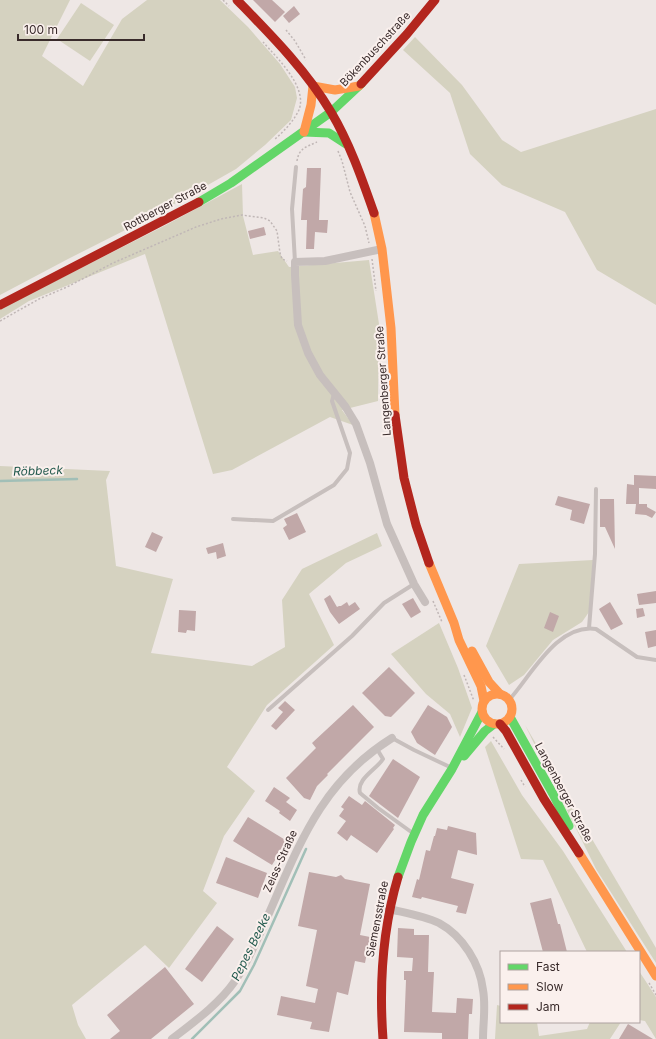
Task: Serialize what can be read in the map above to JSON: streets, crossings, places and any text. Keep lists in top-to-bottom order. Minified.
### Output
{"streets":{"main road":["Bökenbuschstraße","Rottberger Straße","Langenberger Straße","Siemensstraße"],"street":["Zeiss-Straße"]},"crossings":[["Bökenbuschstraße","Rottberger Straße"],["Bökenbuschstraße","Langenberger Straße"],["Rottberger Straße","Langenberger Straße"],["Langenberger Straße","Siemensstraße"]],"water":["Röbbeck","Pepes Beeke"],"legend":["Fast","Slow","Jam"],"scale_bar":"100 m"}
